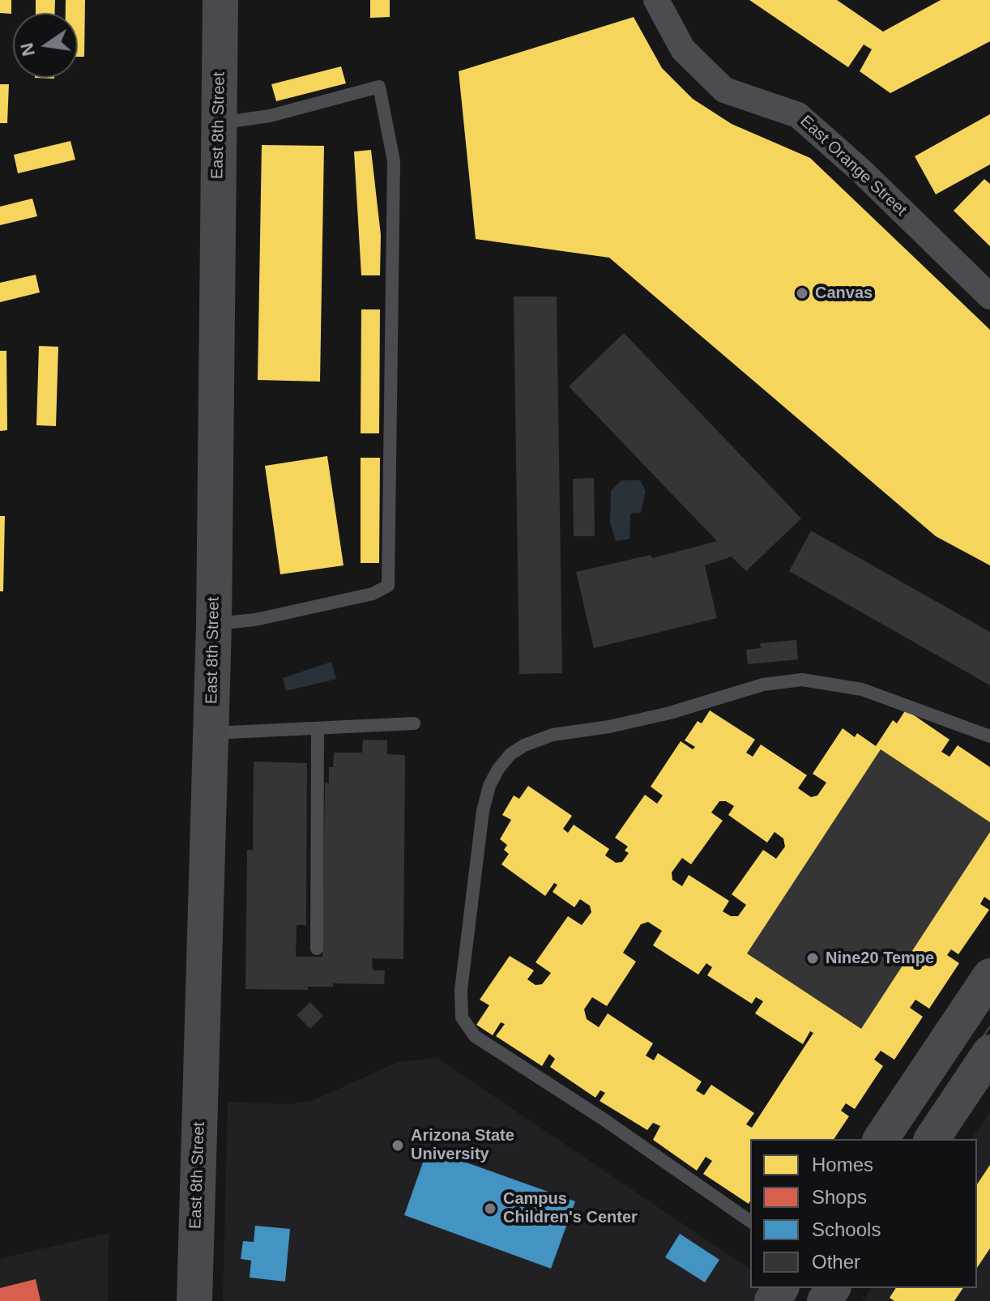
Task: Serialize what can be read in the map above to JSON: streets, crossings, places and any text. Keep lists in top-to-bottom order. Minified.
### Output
{"streets":{"street":["East 8th Street","East Orange Street"]},"places":["Canvas","Nine20 Tempe","Arizona State University","Campus Children's Center"],"legend":["Homes","Shops","Schools","Other"],"north":"left"}
